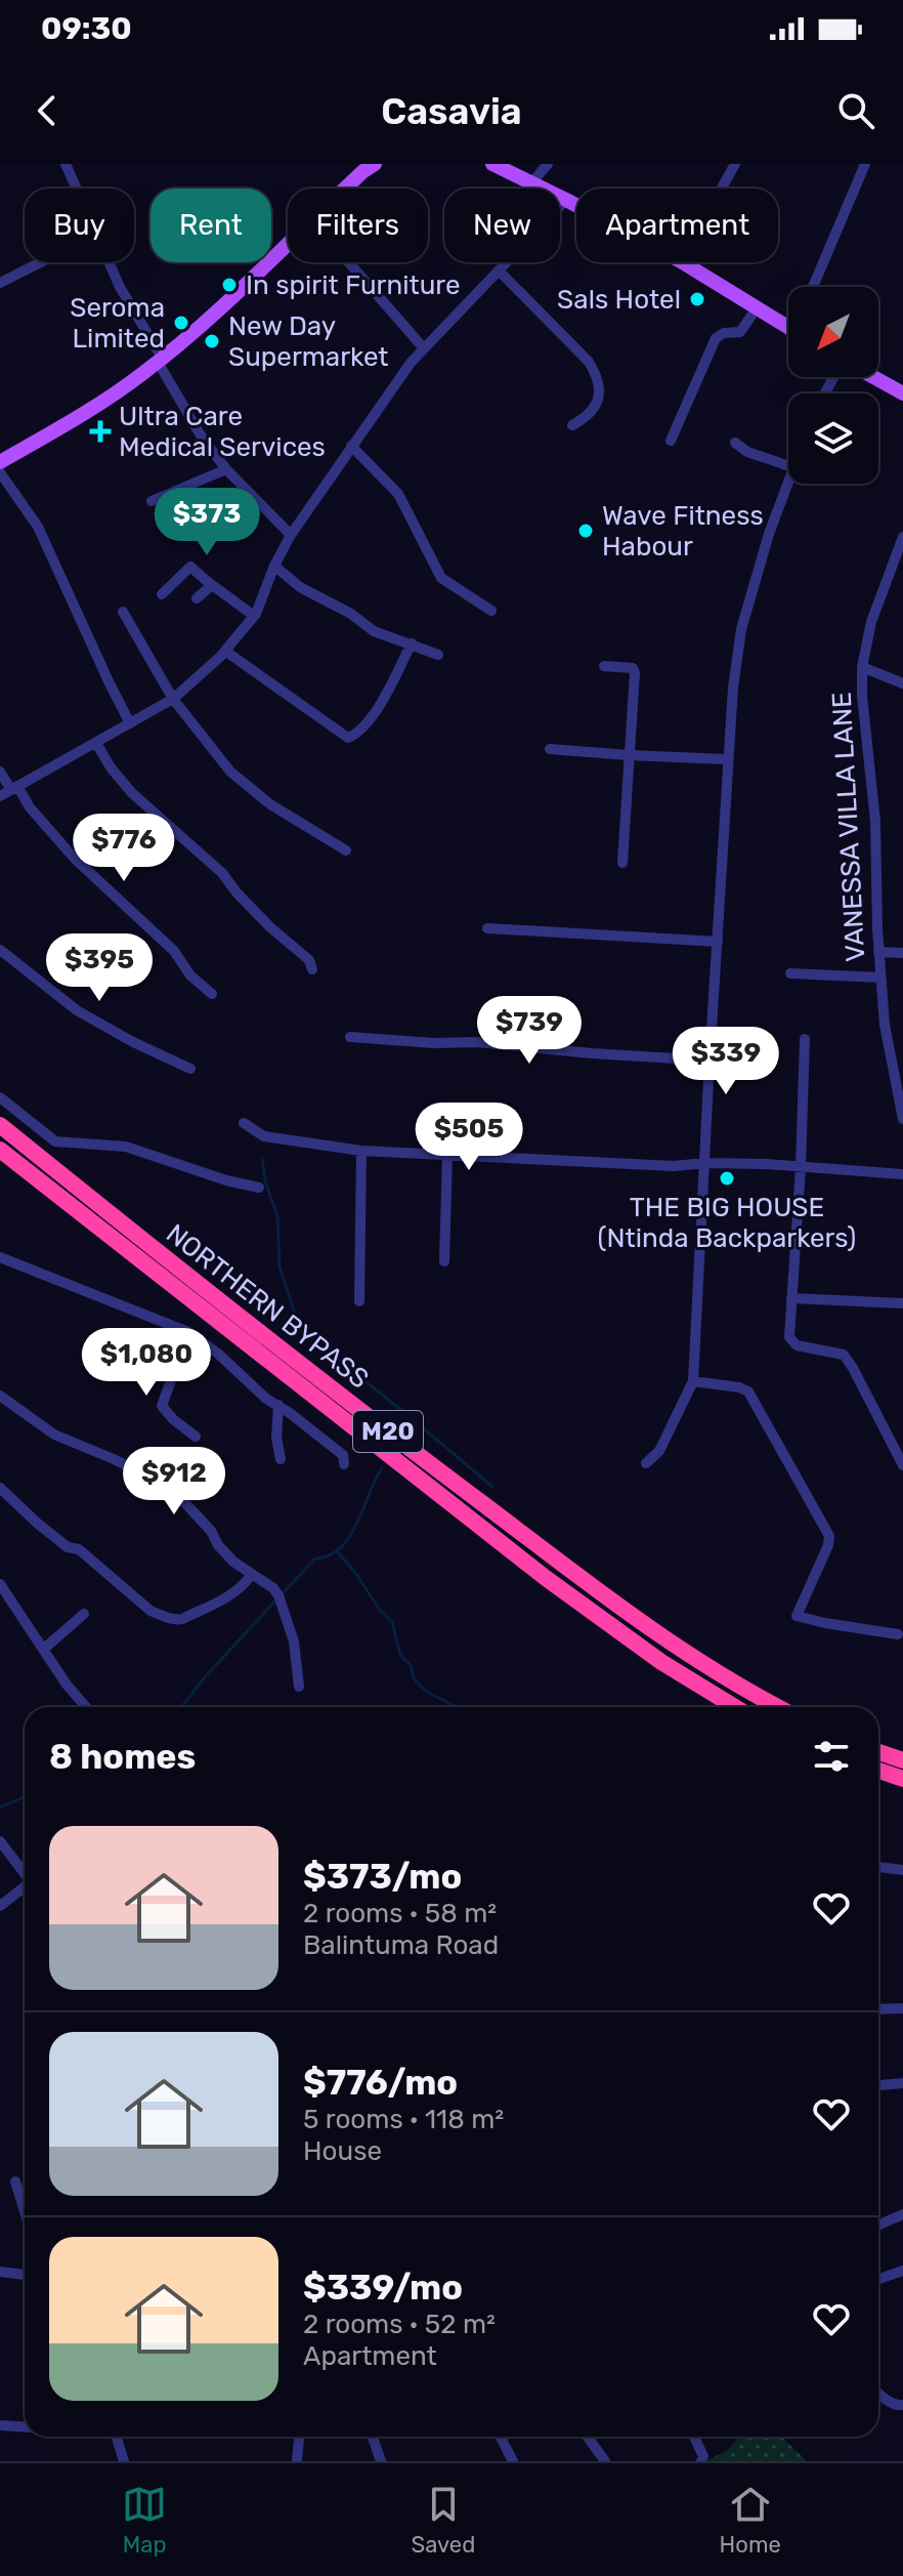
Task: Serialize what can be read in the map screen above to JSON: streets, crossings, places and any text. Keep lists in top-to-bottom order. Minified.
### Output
{"streets":{"highway":["NORTHERN BYPASS","M20"],"street":["VANESSA VILLA LANE"]},"places":{"other":["In spirit Furniture","Sals Hotel","Seroma Limited","New Day Supermarket","Wave Fitness Habour","THE BIG HOUSE (Ntinda Backparkers)"],"health":["Ultra Care Medical Services"]},"north":"bottom left","page":{"status":"09:30","header":"Casavia","chip":["Buy","Rent","Filters","New","Apartment"],"price":["$373","$776","$395","$739","$339","$505","$1,080","$912"],"heading":"8 homes","list":[{"name":"$373/mo","note":"2 rooms · 58 m² · Balintuma Road"},{"name":"$776/mo","note":"5 rooms · 118 m² · House"},{"name":"$339/mo","note":"2 rooms · 52 m² · Apartment"}],"tabs":["Map","Saved","Home"]}}
